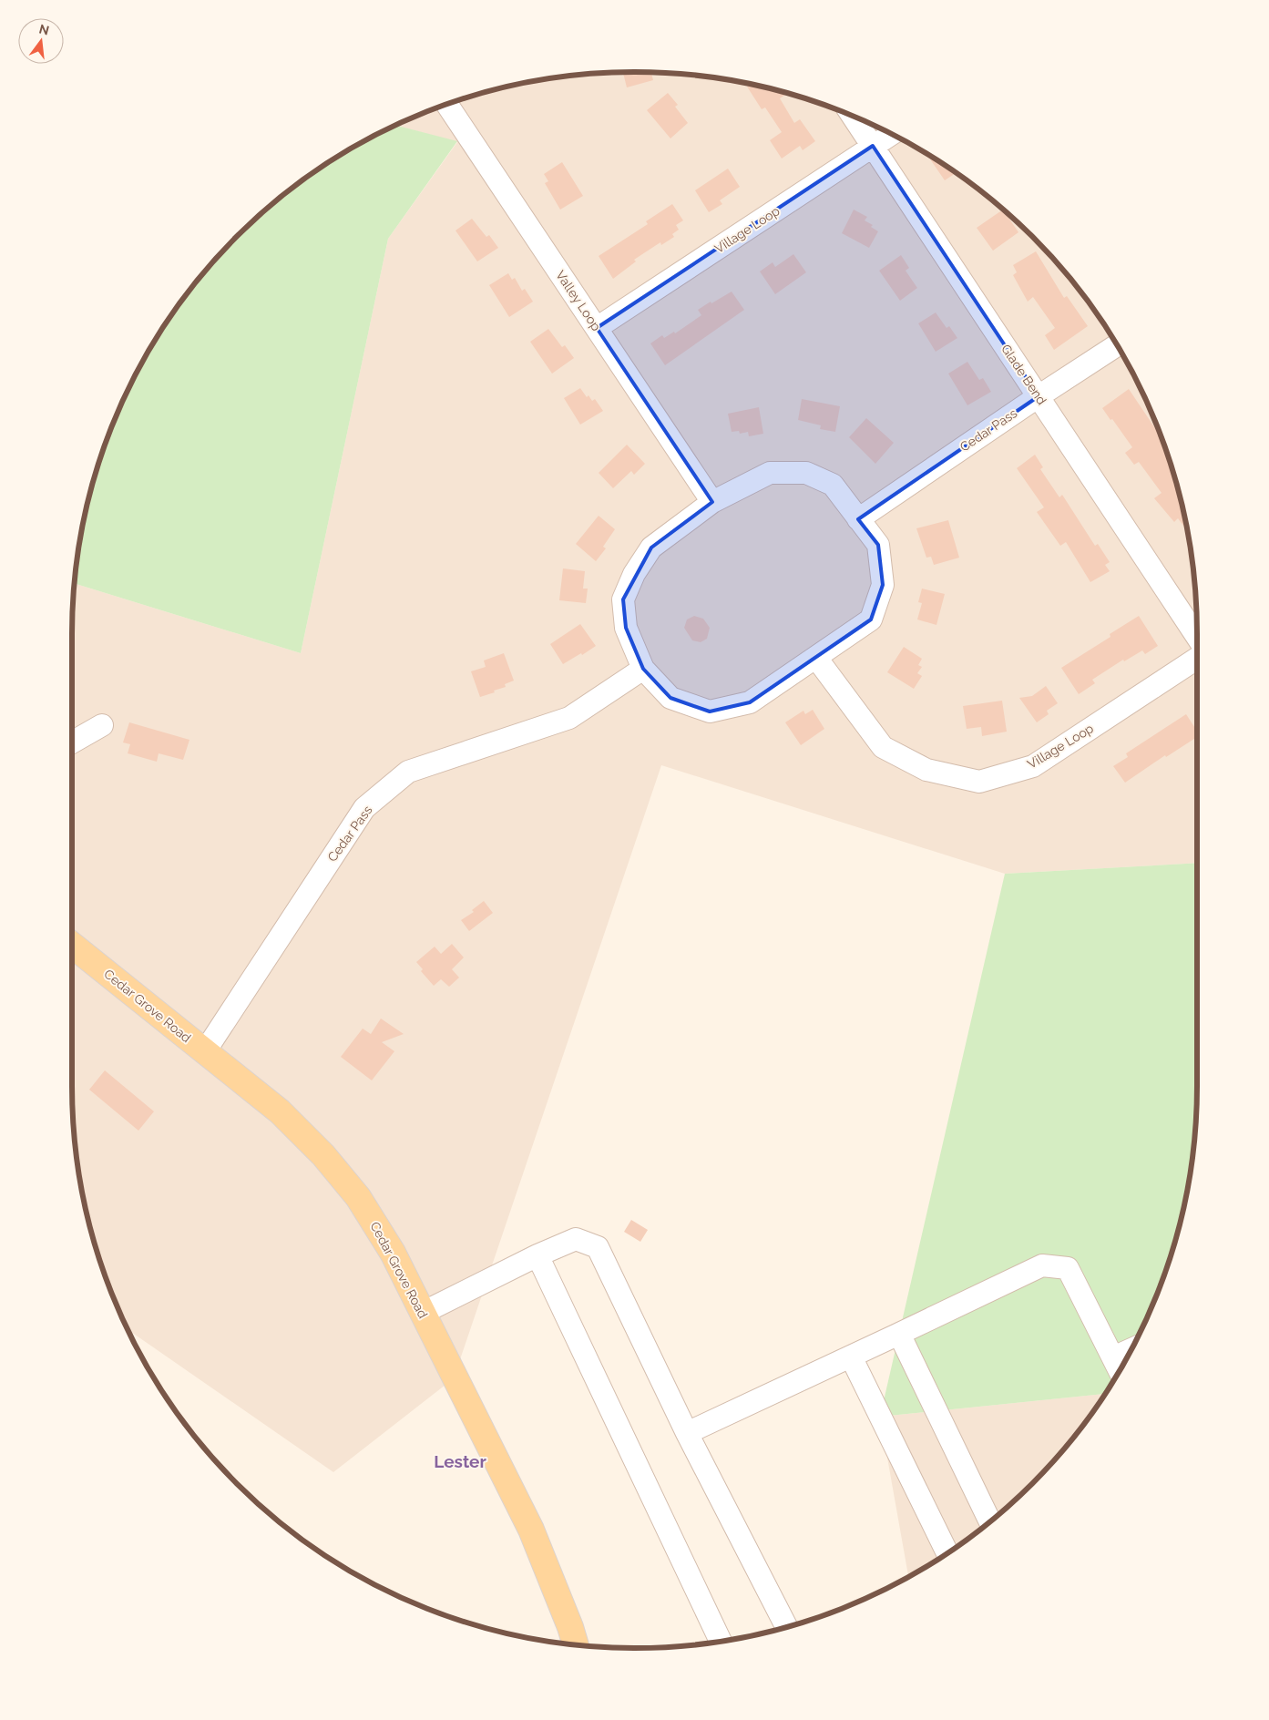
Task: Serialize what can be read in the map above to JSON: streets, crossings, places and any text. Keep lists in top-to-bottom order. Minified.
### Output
{"streets":{"main road":["Cedar Grove Road"],"street":["Village Loop","Valley Loop","Glade Bend","Cedar Pass"]},"crossings":[["Village Loop","Valley Loop"],["Village Loop","Glade Bend"],["Glade Bend","Cedar Pass"],["Cedar Pass","Cedar Grove Road"]],"districts":["Lester"],"north":"top"}
